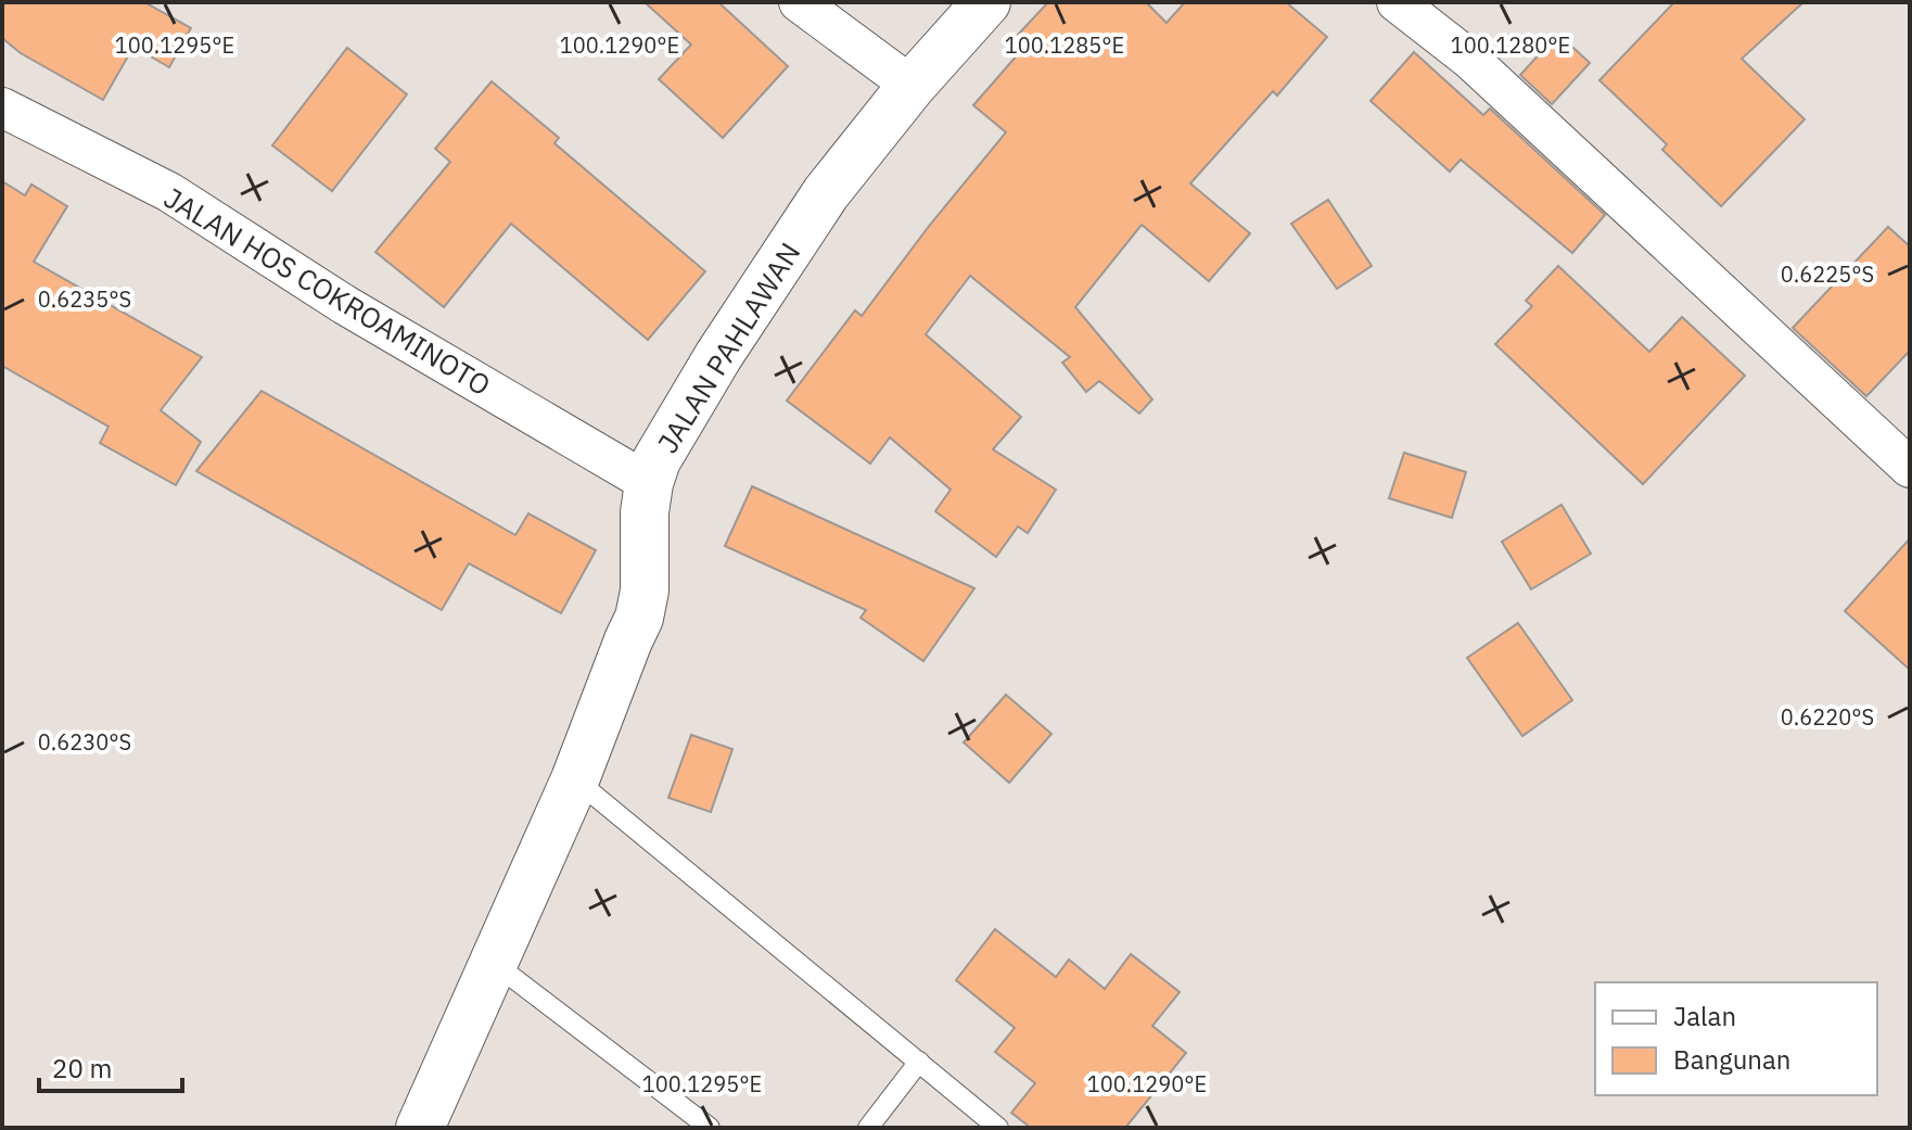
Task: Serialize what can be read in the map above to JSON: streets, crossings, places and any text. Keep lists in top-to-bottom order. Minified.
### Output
{"streets":{"street":["JALAN HOS COKROAMINOTO","JALAN PAHLAWAN"]},"crossings":[["JALAN HOS COKROAMINOTO","JALAN PAHLAWAN"]],"legend":["Jalan","Bangunan"],"scale_bar":"20 m","coordinates":["100.1280°E","100.1295°E","100.1290°E","100.1285°E","0.6225°S","0.6235°S","0.6220°S","0.6230°S"]}
